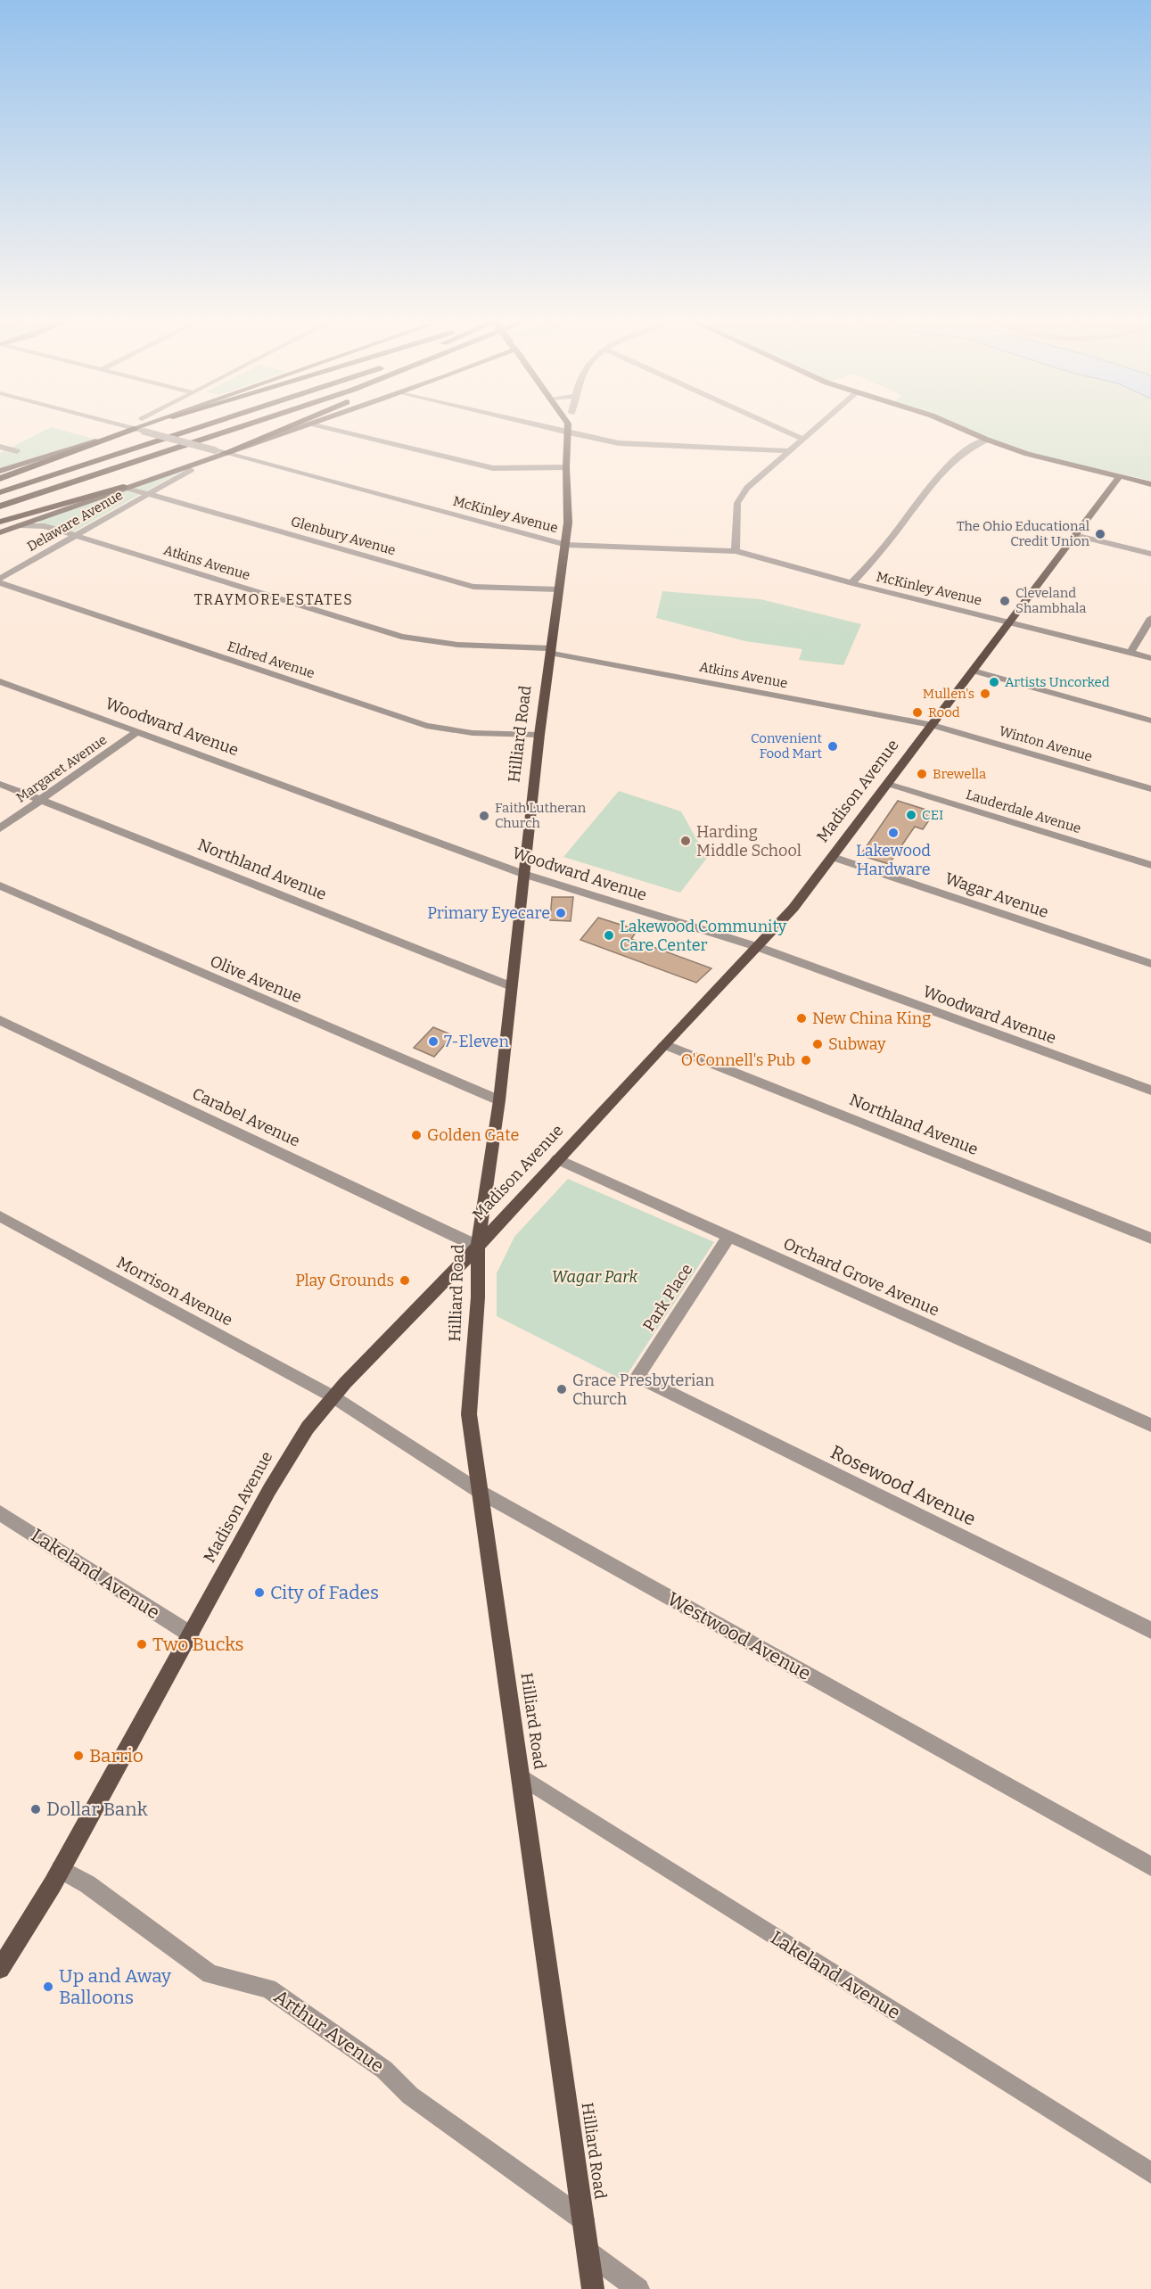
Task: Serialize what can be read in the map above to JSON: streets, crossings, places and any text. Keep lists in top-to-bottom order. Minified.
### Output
{"streets":{"main road":["Hilliard Road","Madison Avenue"],"street":["McKinley Avenue","Delaware Avenue","Glenbury Avenue","Atkins Avenue","Eldred Avenue","Woodward Avenue","Winton Avenue","Margaret Avenue","Lauderdale Avenue","Northland Avenue","Wagar Avenue","Olive Avenue","Carabel Avenue","Orchard Grove Avenue","Morrison Avenue","Park Place","Rosewood Avenue","Lakeland Avenue","Westwood Avenue","Arthur Avenue"]},"crossings":[["McKinley Avenue","Hilliard Road"],["McKinley Avenue","Madison Avenue"],["Delaware Avenue","Glenbury Avenue"],["Delaware Avenue","Atkins Avenue"],["Glenbury Avenue","Hilliard Road"],["Atkins Avenue","Hilliard Road"],["Atkins Avenue","Winton Avenue"],["Atkins Avenue","Madison Avenue"],["Eldred Avenue","Hilliard Road"],["Woodward Avenue","Hilliard Road"],["Woodward Avenue","Margaret Avenue"],["Woodward Avenue","Madison Avenue"],["Hilliard Road","Madison Avenue"],["Hilliard Road","Northland Avenue"],["Hilliard Road","Olive Avenue"],["Hilliard Road","Carabel Avenue"],["Hilliard Road","Lakeland Avenue"],["Hilliard Road","Westwood Avenue"],["Hilliard Road","Arthur Avenue"],["Winton Avenue","Madison Avenue"],["Margaret Avenue","Northland Avenue"],["Madison Avenue","Lauderdale Avenue"],["Madison Avenue","Northland Avenue"],["Madison Avenue","Wagar Avenue"],["Madison Avenue","Carabel Avenue"],["Madison Avenue","Orchard Grove Avenue"],["Madison Avenue","Morrison Avenue"],["Madison Avenue","Lakeland Avenue"],["Madison Avenue","Westwood Avenue"],["Madison Avenue","Arthur Avenue"],["Orchard Grove Avenue","Park Place"],["Morrison Avenue","Westwood Avenue"],["Park Place","Rosewood Avenue"]],"districts":["TRAYMORE ESTATES"],"parks":["Wagar Park"],"places":["The Ohio Educational Credit Union","Cleveland Shambhala","Artists Uncorked","Mullen's","Rood","Convenient Food Mart","Brewella","CEI","Faith Lutheran Church","Lakewood Hardware","Harding Middle School","Primary Eyecare","Lakewood Community Care Center","New China King","7-Eleven","Subway","O'Connell's Pub","Golden Gate","Play Grounds","Grace Presbyterian Church","City of Fades","Two Bucks","Barrio","Dollar Bank","Up and Away Balloons"]}
